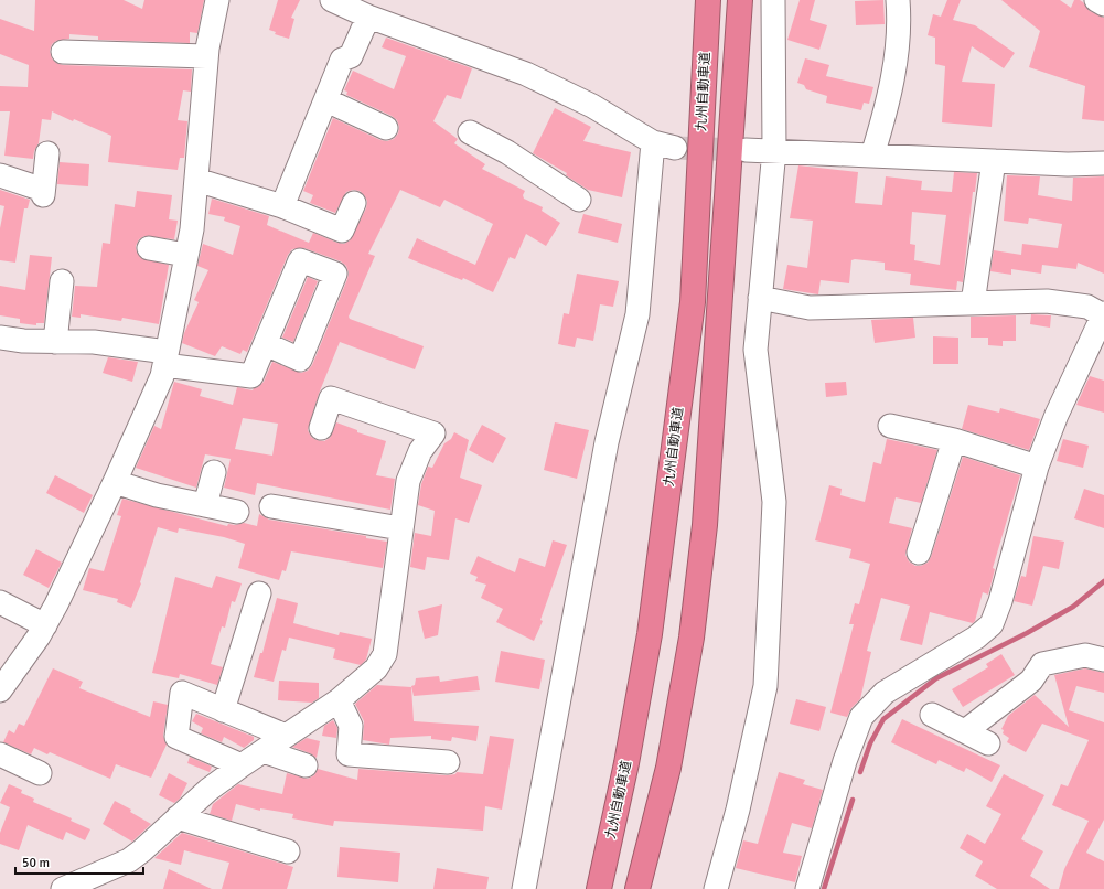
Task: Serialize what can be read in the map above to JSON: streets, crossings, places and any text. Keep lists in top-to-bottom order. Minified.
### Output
{"streets":{"highway":["九州自動車道"]},"scale_bar":"50 m"}
